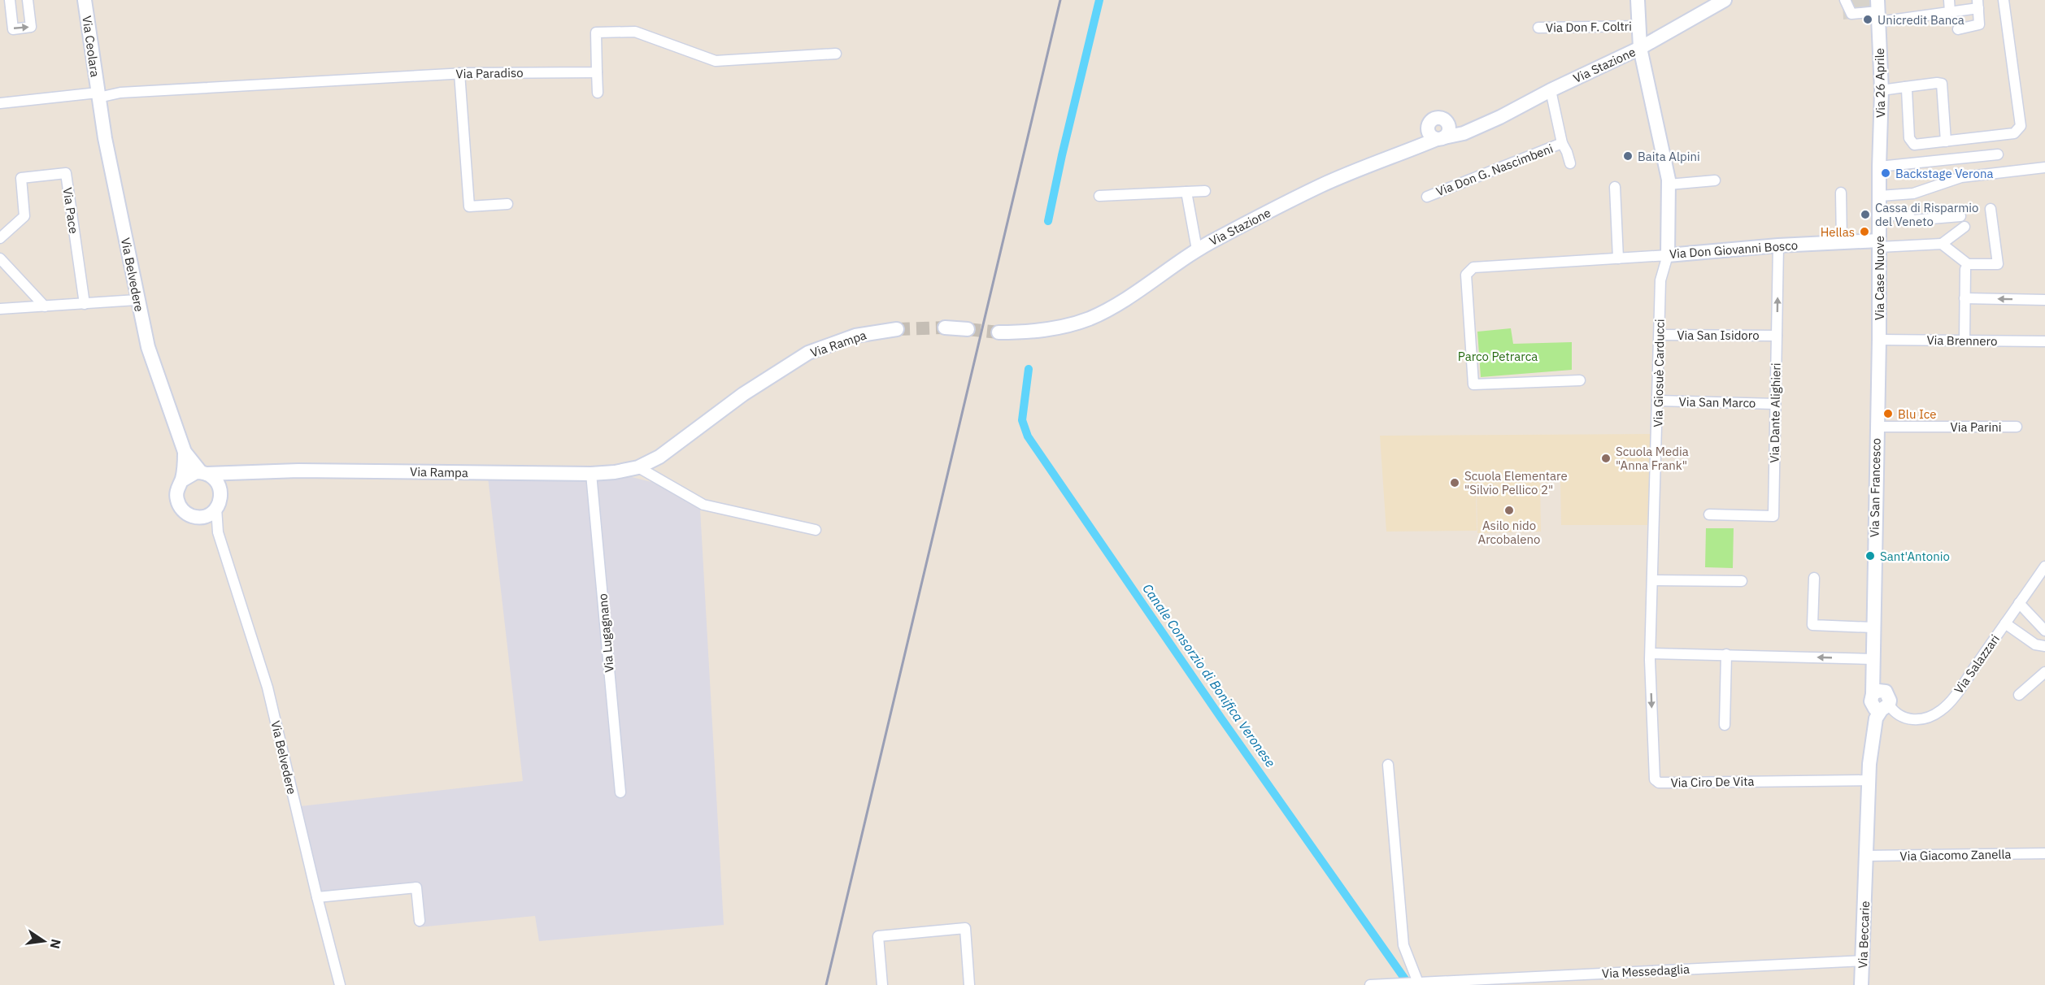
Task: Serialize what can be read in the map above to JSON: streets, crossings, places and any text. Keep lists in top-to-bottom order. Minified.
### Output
{"streets":{"street":["Via Don F. Coltri","Via Ceolara","Via Stazione","Via Paradiso","Via 26 Aprile","Via Don G. Nascimbeni","Via Pace","Via Don Giovanni Bosco","Via Belvedere","Via Case Nuove","Via San Isidoro","Via Brennero","Via Rampa","Via Giosuè Carducci","Via San Marco","Via Dante Alighieri","Via Parini","Via San Francesco","Via Lugagnano","Via Salazzari","Via Ciro De Vita","Via Giacomo Zanella","Via Beccarie","Via Messedaglia"]},"crossings":[["Via Ceolara","Via Paradiso"],["Via Ceolara","Via Belvedere"],["Via Stazione","Via Don G. Nascimbeni"],["Via Paradiso","Via Belvedere"],["Via 26 Aprile","Via Case Nuove"],["Via Don Giovanni Bosco","Via Case Nuove"],["Via Don Giovanni Bosco","Via Giosuè Carducci"],["Via Don Giovanni Bosco","Via Dante Alighieri"],["Via Belvedere","Via Rampa"],["Via Case Nuove","Via Brennero"],["Via Case Nuove","Via San Francesco"],["Via San Isidoro","Via Giosuè Carducci"],["Via San Isidoro","Via Dante Alighieri"],["Via Brennero","Via San Francesco"],["Via Rampa","Via Lugagnano"],["Via Giosuè Carducci","Via San Marco"],["Via Giosuè Carducci","Via Ciro De Vita"],["Via San Marco","Via Dante Alighieri"],["Via Parini","Via San Francesco"],["Via San Francesco","Via Salazzari"],["Via San Francesco","Via Ciro De Vita"],["Via San Francesco","Via Giacomo Zanella"],["Via San Francesco","Via Beccarie"],["Via Beccarie","Via Messedaglia"]],"water":["Canale Consorzio di Bonifica Veronese"],"parks":["Parco Petrarca"],"places":["Unicredit Banca","Baita Alpini","Backstage Verona","Cassa di Risparmio del Veneto","Hellas","Blu Ice","Scuola Media \"Anna Frank\"","Scuola Elementare \"Silvio Pellico 2\"","Asilo nido Arcobaleno","Sant'Antonio"],"north":"right"}
